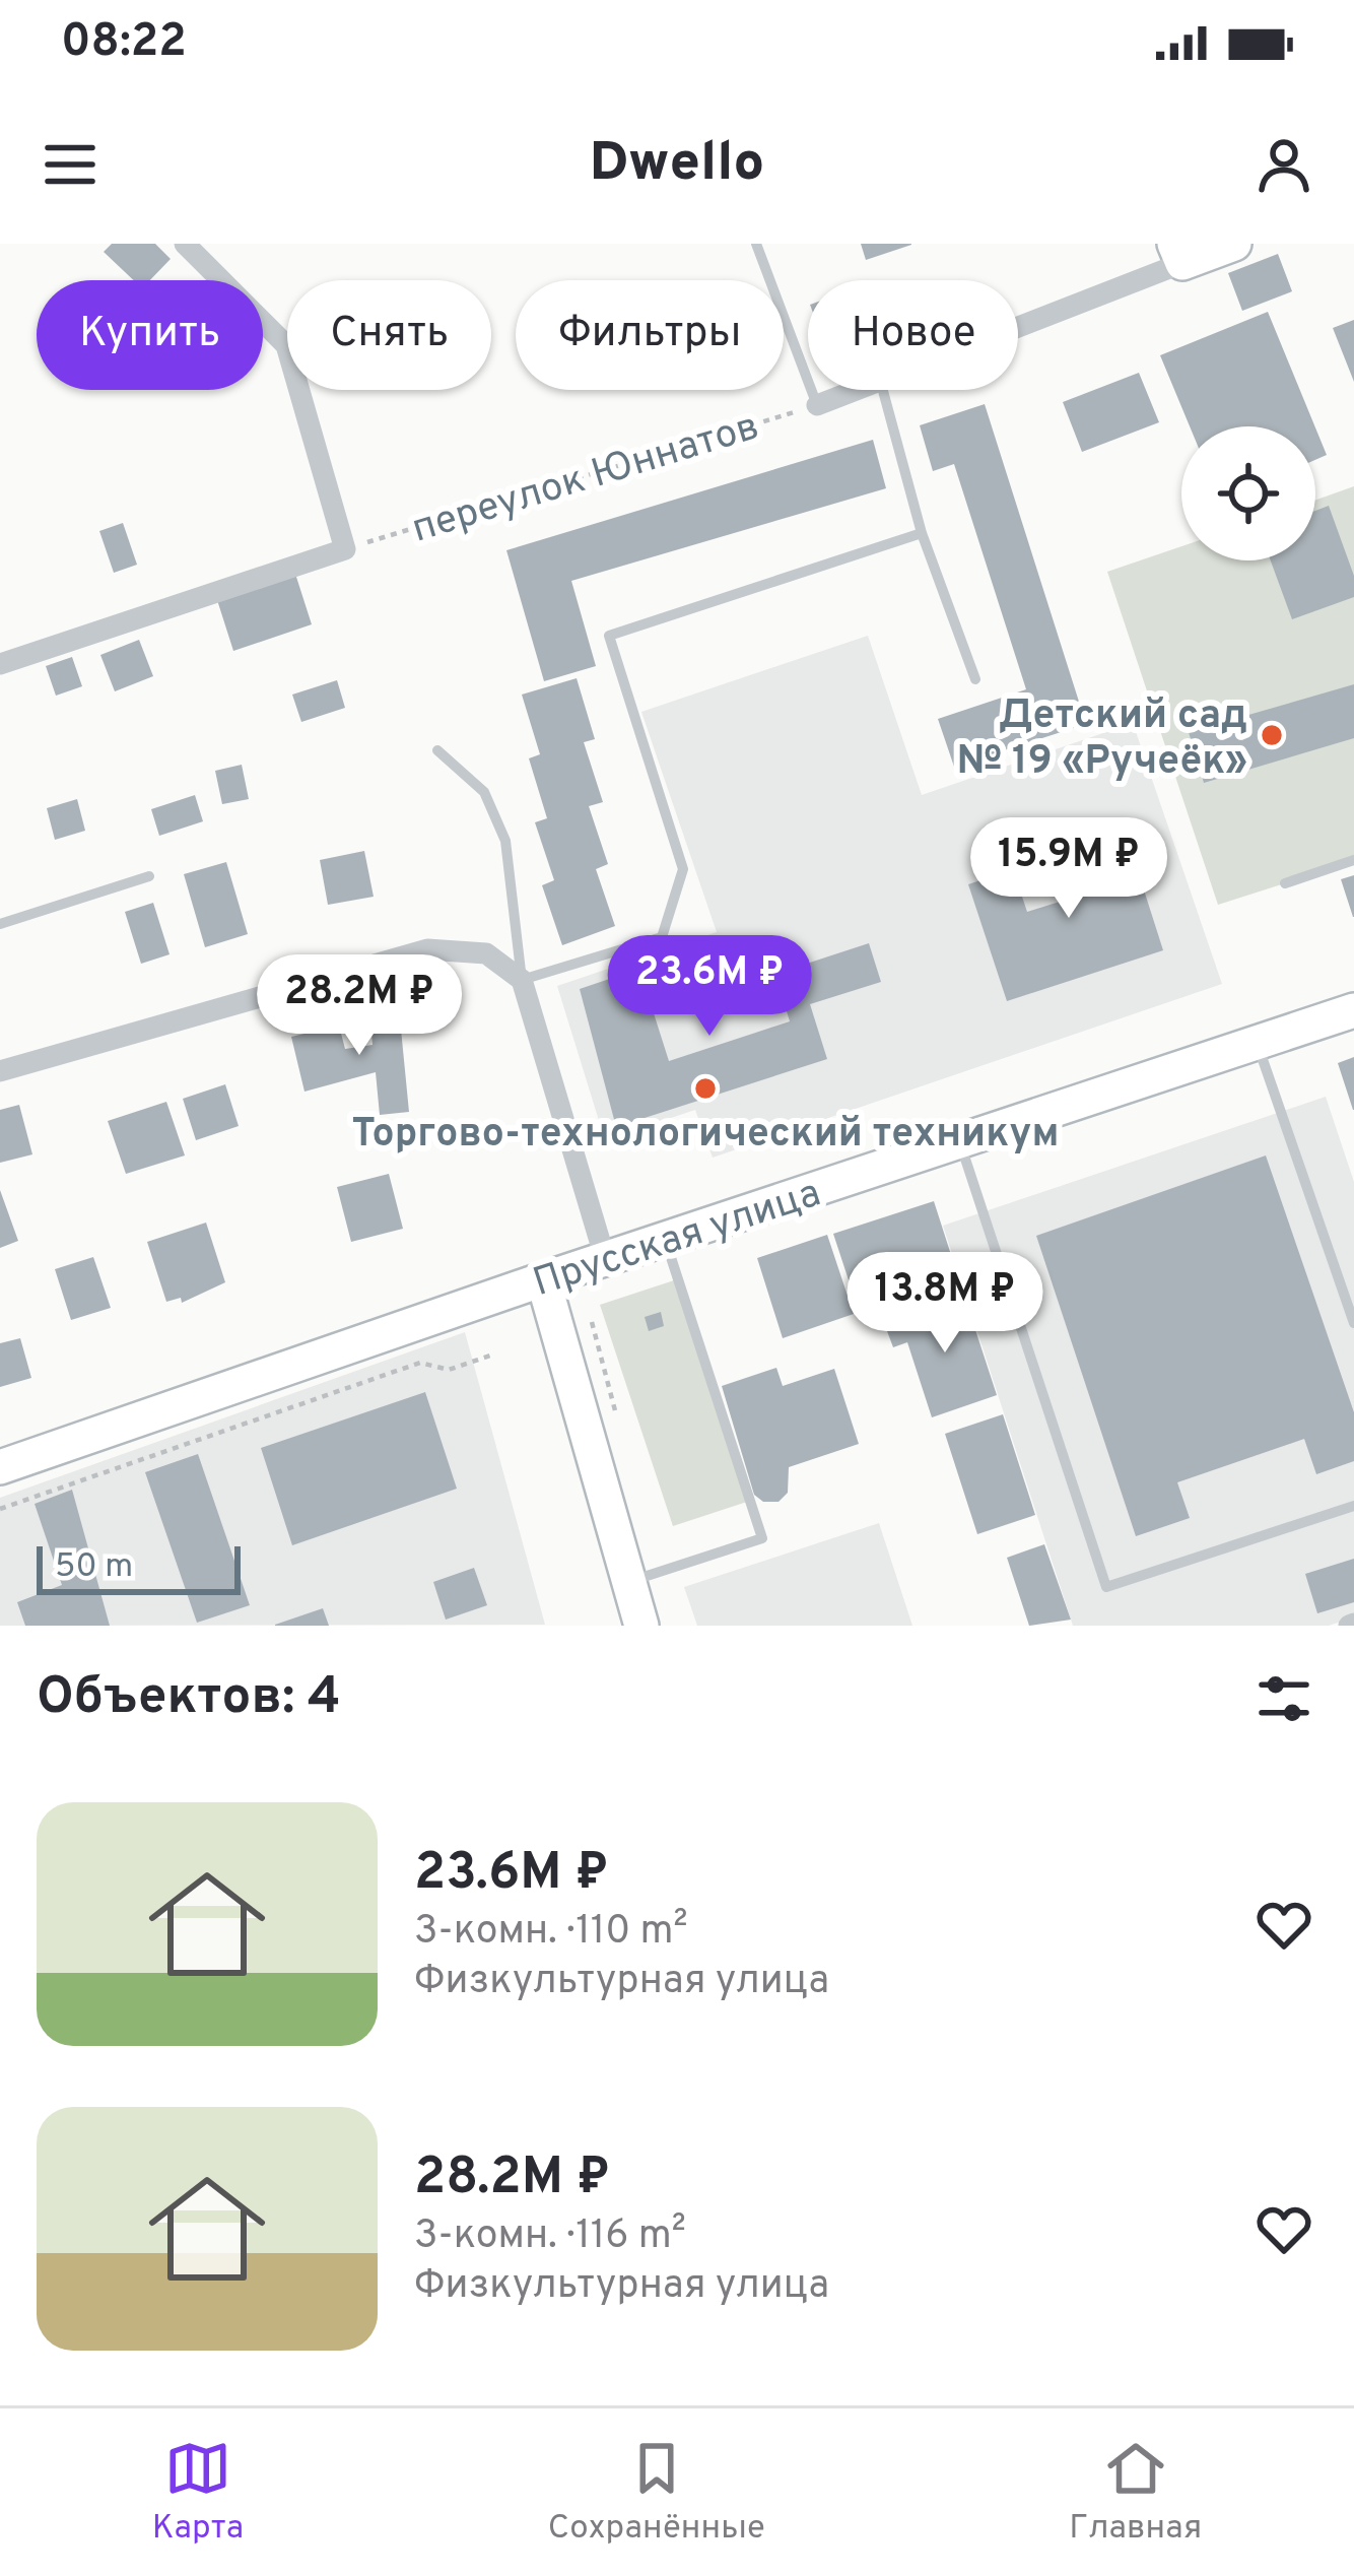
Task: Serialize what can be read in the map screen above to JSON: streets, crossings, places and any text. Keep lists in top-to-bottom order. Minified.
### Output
{"streets":{"street":["Прусская улица"],"path":["переулок Юннатов"]},"places":["Детский сад № 19 «Ручеёк»","Торгово-технологический техникум"],"scale_bar":"50 m","page":{"status":"08:22","header":"Dwello","chip":["Купить","Снять","Фильтры","Новое"],"price":["15.9M ₽","23.6M ₽","28.2M ₽","13.8M ₽"],"scale":"50 m","heading":"Объектов: 4","list":[{"name":"23.6M ₽","note":"3-комн. · 110 m² · Физкультурная улица"},{"name":"28.2M ₽","note":"3-комн. · 116 m² · Физкультурная улица"}],"tabs":["Карта","Сохранённые","Главная"]}}
